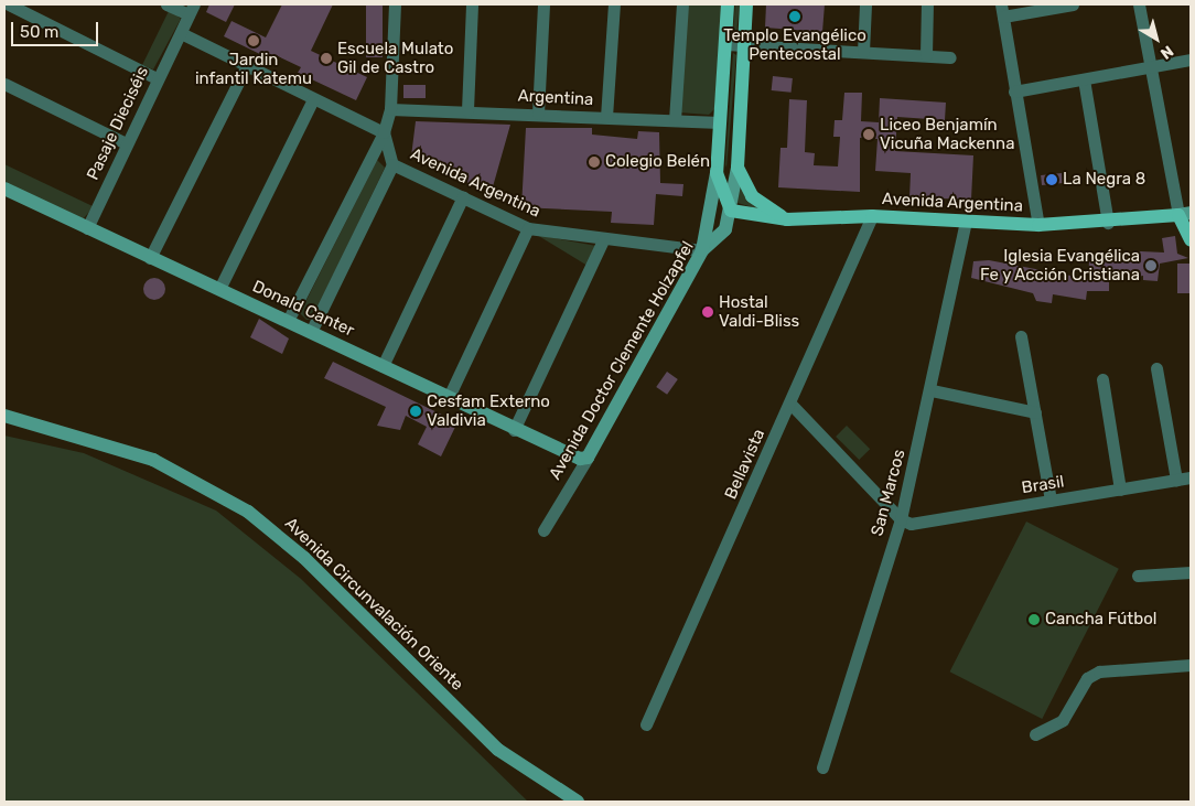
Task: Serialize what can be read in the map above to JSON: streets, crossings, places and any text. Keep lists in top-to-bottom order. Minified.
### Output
{"streets":{"main road":["Avenida Argentina","Avenida Doctor Clemente Holzapfel"],"street":["Argentina","Pasaje Dieciséis","Donald Canter","Bellavista","Brasil","San Marcos","Avenida Circunvalación Oriente"]},"crossings":[["Pasaje Dieciséis","Donald Canter"],["Avenida Argentina","Avenida Doctor Clemente Holzapfel"],["Avenida Argentina","Bellavista"],["Avenida Argentina","San Marcos"],["Donald Canter","Avenida Doctor Clemente Holzapfel"],["Brasil","San Marcos"]],"places":["Templo Evangélico Pentecostal","Jardin infantil Katemu","Escuela Mulato Gil de Castro","Liceo Benjamín Vicuña Mackenna","Colegio Belén","La Negra 8","Iglesia Evangélica Fe y Acción Cristiana","Hostal Valdi-Bliss","Cesfam Externo Valdivia","Cancha Fútbol"],"scale_bar":"50 m","north":"bottom right"}
